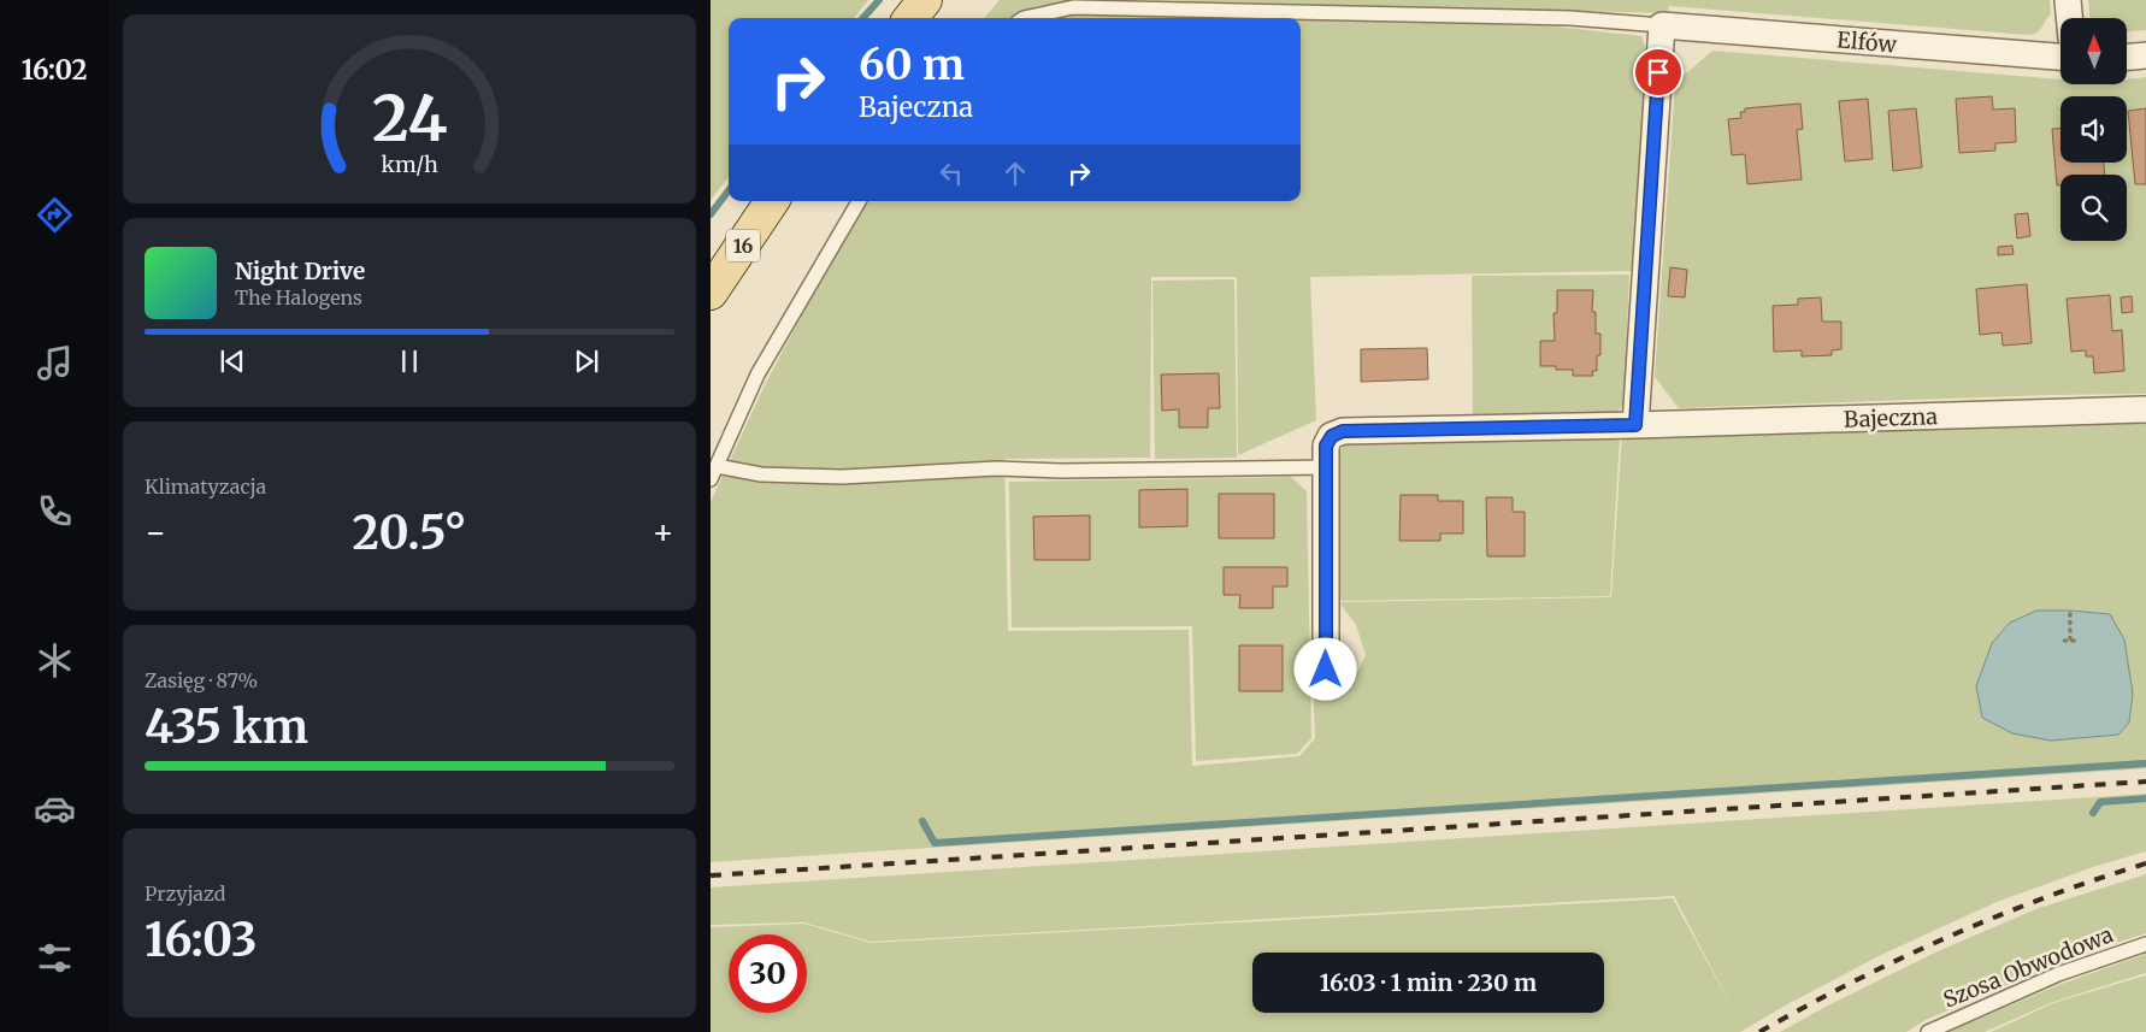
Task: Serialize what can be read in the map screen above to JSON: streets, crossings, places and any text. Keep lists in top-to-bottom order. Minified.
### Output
{"streets":{"main road":["16"],"street":["Elfów","Bajeczna"],"lane":["Szosa Obwodowa"]},"north":"top","page":{"tabs":"16:02","turn":["60 m","Bajeczna"],"song":["Night Drive","The Halogens"],"tile":["Klimatyzacja",["Zasięg · 87%","435 km"],["Przyjazd","16:03"]],"heat":["−","20.5°","+"],"limit":"30","trip":"16:03 · 1 min · 230 m","gauge":["24","km/h"]}}
